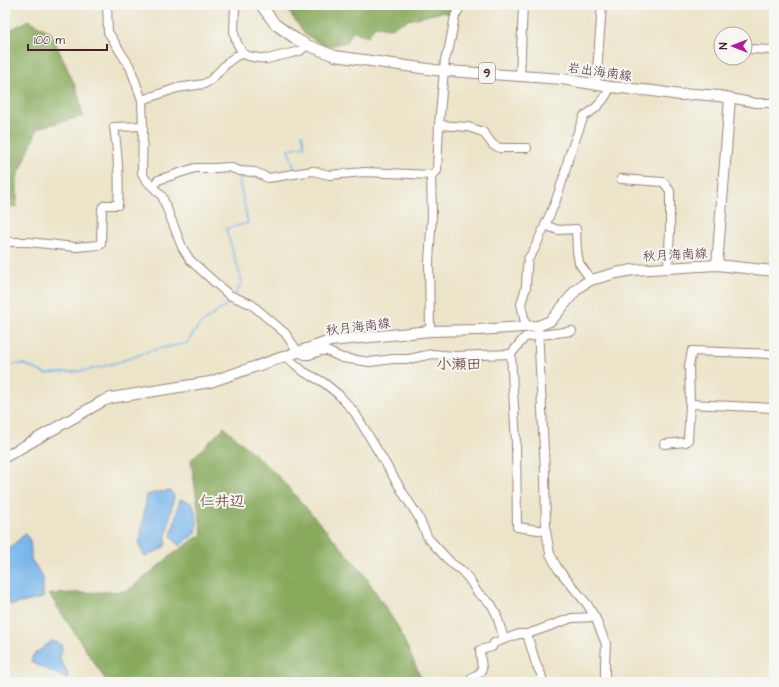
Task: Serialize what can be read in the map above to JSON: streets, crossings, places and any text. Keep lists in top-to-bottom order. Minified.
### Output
{"streets":{"main road":["岩出海南線","9","秋月海南線"]},"districts":["小瀬田","仁井辺"],"scale_bar":"100 m","north":"left"}
